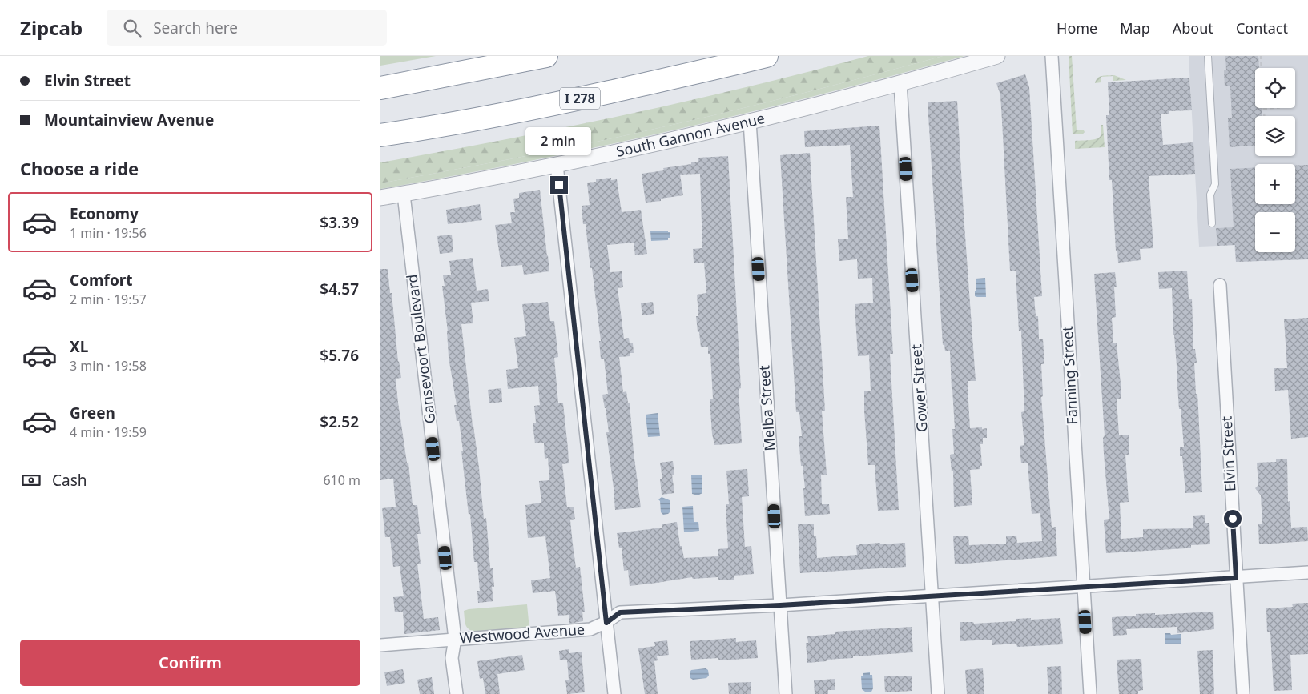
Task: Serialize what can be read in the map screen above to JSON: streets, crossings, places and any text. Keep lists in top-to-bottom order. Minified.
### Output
{"streets":{"highway":["I 278"],"street":["South Gannon Avenue","Gansevoort Boulevard","Fanning Street","Gower Street","Melba Street","Elvin Street","Westwood Avenue"]},"crossings":[["South Gannon Avenue","Gansevoort Boulevard"],["South Gannon Avenue","Gower Street"],["South Gannon Avenue","Melba Street"],["Gansevoort Boulevard","Westwood Avenue"],["Fanning Street","Westwood Avenue"],["Gower Street","Westwood Avenue"],["Melba Street","Westwood Avenue"],["Elvin Street","Westwood Avenue"]],"page":{"header":"Zipcab","search":"Search here","nav":["Home","Map","About","Contact"],"banner":["Elvin Street","Mountainview Avenue"],"map_buttons":["+","−"],"bubble":"2 min","heading":"Choose a ride","list":[{"name":"Economy","note":"1 min · 19:56","value":"$3.39"},{"name":"Comfort","note":"2 min · 19:57","value":"$4.57"},{"name":"XL","note":"3 min · 19:58","value":"$5.76"},{"name":"Green","note":"4 min · 19:59","value":"$2.52"}],"pay":["Cash","610 m"],"buttons":"Confirm"}}
